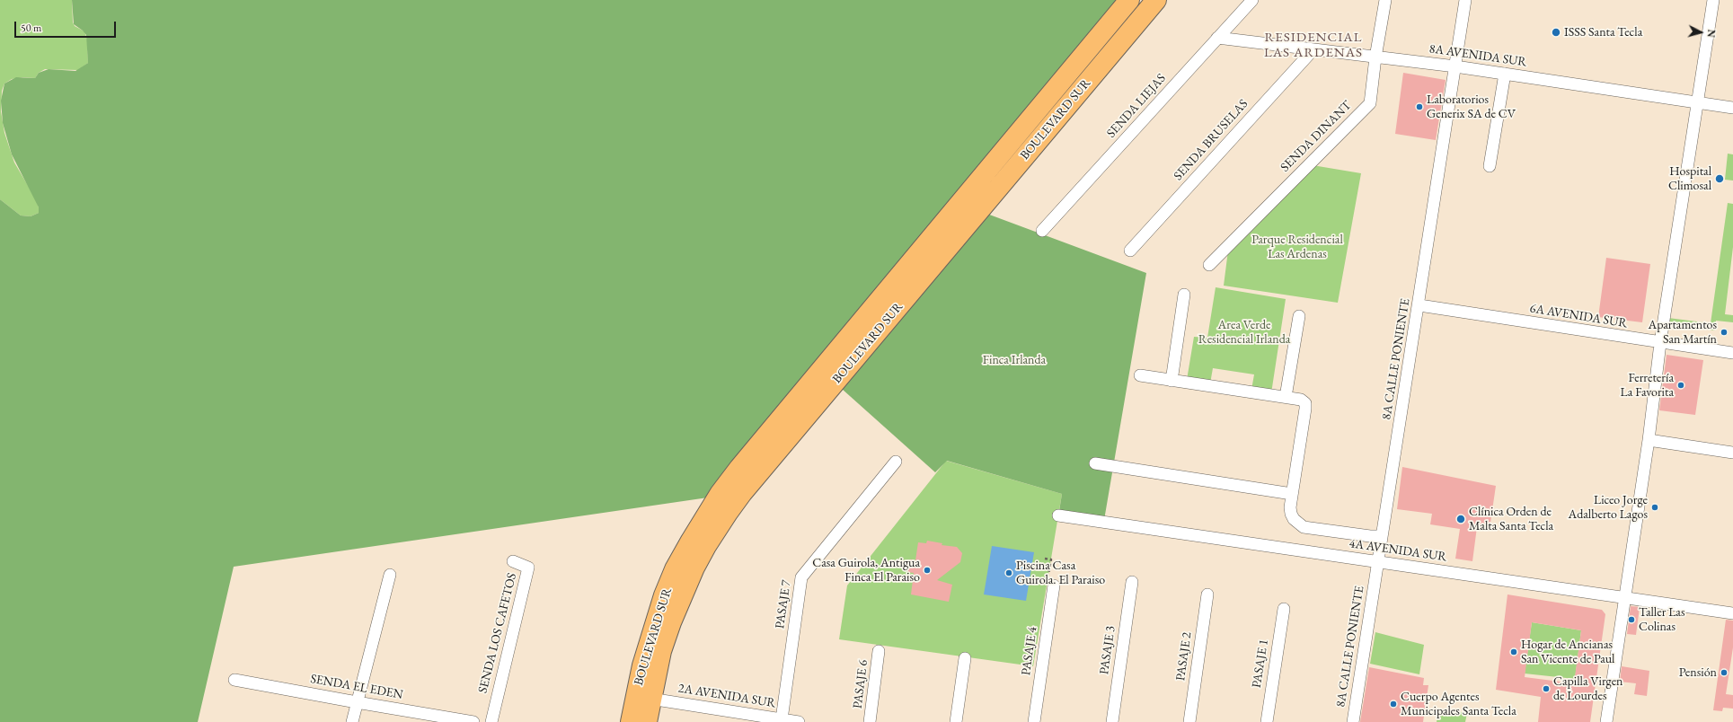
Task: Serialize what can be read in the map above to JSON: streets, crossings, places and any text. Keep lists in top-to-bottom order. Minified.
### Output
{"streets":{"highway":["BOULEVARD SUR"],"street":["8A AVENIDA SUR","SENDA LIEJAS","SENDA DINANT","SENDA BRUSELAS","6A AVENIDA SUR","8A CALLE PONIENTE","4A AVENIDA SUR","PASAJE 7","SENDA LOS CAFETOS","PASAJE 3","PASAJE 4","PASAJE 2","PASAJE 1","PASAJE 6","SENDA EL EDEN","2A AVENIDA SUR"]},"crossings":[["8A AVENIDA SUR","SENDA LIEJAS"],["8A AVENIDA SUR","SENDA DINANT"],["8A AVENIDA SUR","SENDA BRUSELAS"],["8A AVENIDA SUR","8A CALLE PONIENTE"],["BOULEVARD SUR","2A AVENIDA SUR"],["6A AVENIDA SUR","8A CALLE PONIENTE"],["8A CALLE PONIENTE","4A AVENIDA SUR"],["PASAJE 7","2A AVENIDA SUR"]],"districts":["RESIDENCIAL LAS ARDENAS"],"parks":["Parque Residencial Las Ardenas","Area Verde Residencial Irlanda","Finca Irlanda"],"places":["ISSS Santa Tecla","Laboratorios Generix SA de CV","Hospital Climosal","Apartamentos San Martín","Ferretería La Favorita","Liceo Jorge Adalberto Lagos","Clínica Orden de Malta Santa Tecla","Casa Guirola, Antigua Finca El Paraiso","Piscina Casa Guirola. El Paraiso","Taller Las Colinas","Hogar de Ancianas San Vicente de Paul","Pensión","Capilla Virgen de Lourdes","Cuerpo Agentes Municipales Santa Tecla"],"scale_bar":"50 m","north":"right"}
